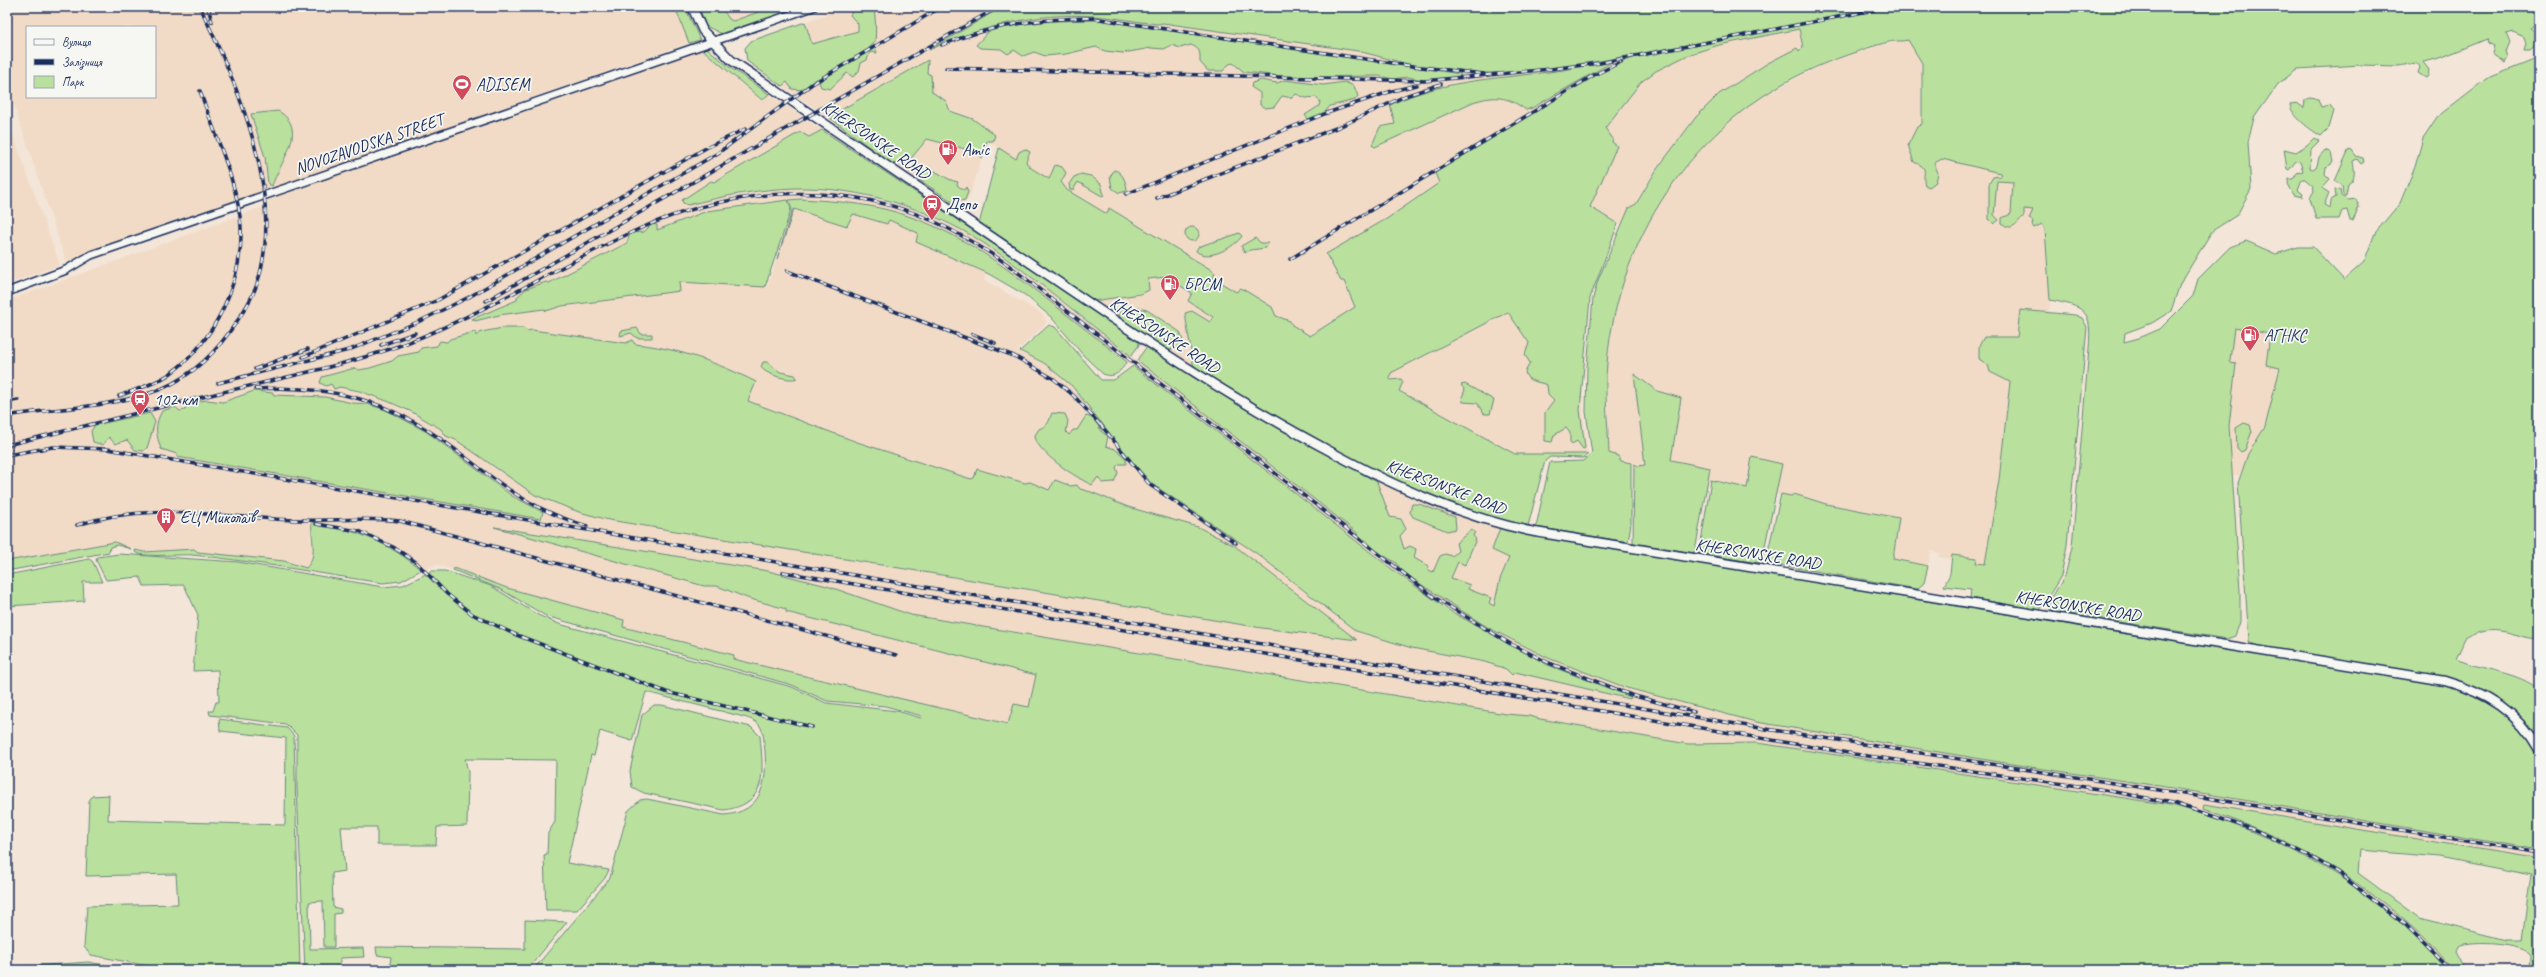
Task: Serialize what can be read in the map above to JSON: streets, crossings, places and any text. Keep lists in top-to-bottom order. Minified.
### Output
{"streets":{"main road":["KHERSONSKE ROAD"],"street":["NOVOZAVODSKA STREET"]},"crossings":[["KHERSONSKE ROAD","NOVOZAVODSKA STREET"]],"places":{"sports":["ADISEM"],"fuel station":["Amic","БРСМ","АГНКС"],"station":["Депо","102 км"],"building":["ЕЦ Миколаїв"]},"legend":["Вулиця","Залізниця","Парк"]}
